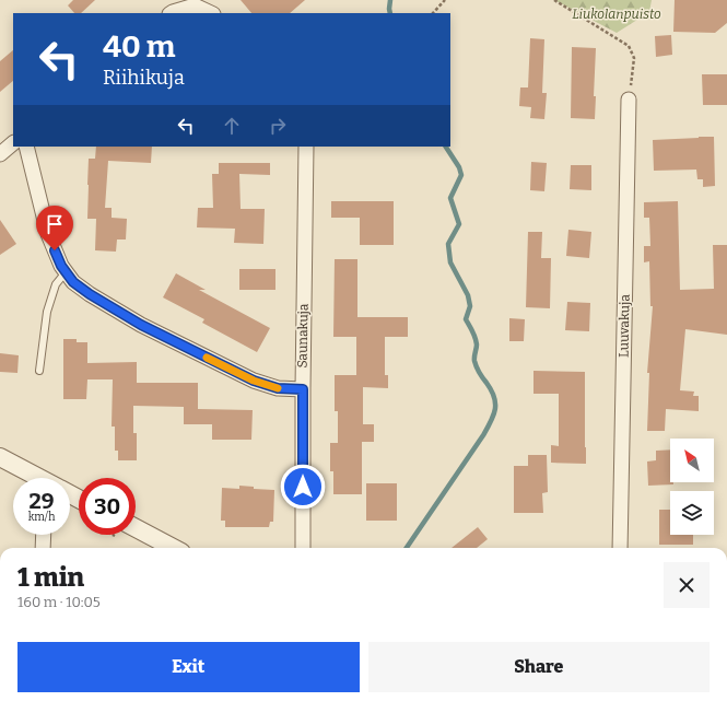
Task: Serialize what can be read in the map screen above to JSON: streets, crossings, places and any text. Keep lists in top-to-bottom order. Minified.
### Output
{"streets":{"street":["Luuvakuja","Saunakuja"]},"parks":["Liukolanpuisto"],"north":"top left","page":{"turn":["40 m","Riihikuja"],"speed":"29 km/h","limit":"30","heading":["1 min","160 m · 10:05"],"buttons":["Exit","Share"]}}
